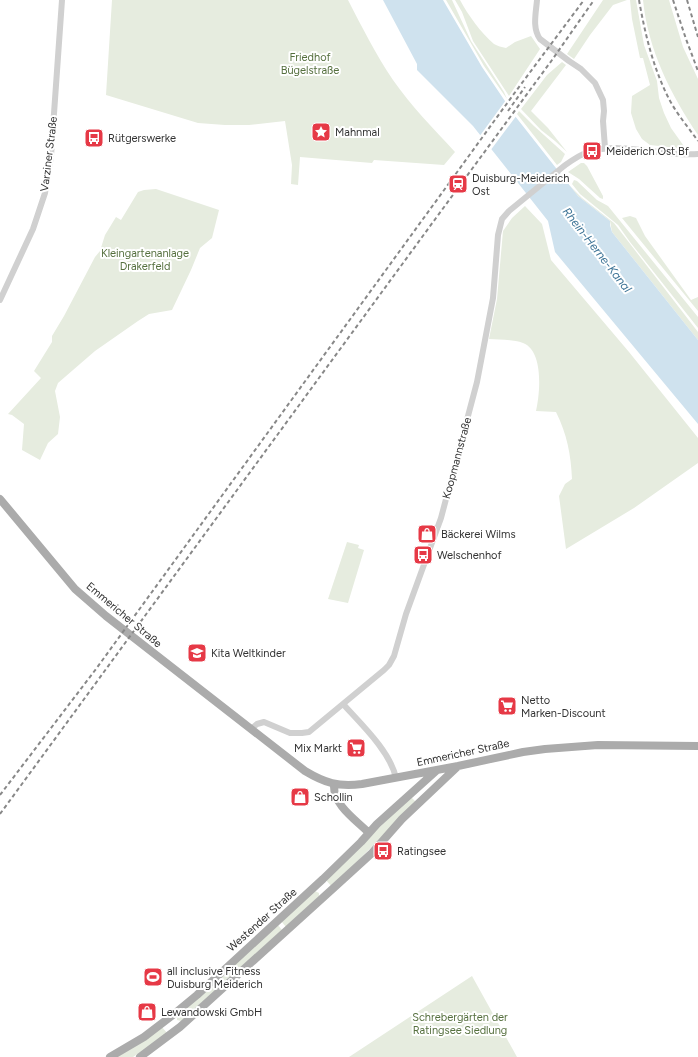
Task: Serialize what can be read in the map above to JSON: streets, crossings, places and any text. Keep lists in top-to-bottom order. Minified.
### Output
{"streets":{"main road":["Emmericher Straße","Westender Straße"],"street":["Varziner Straße","Koopmannstraße"]},"crossings":[["Koopmannstraße","Emmericher Straße"],["Emmericher Straße","Westender Straße"]],"water":["Rhein-Herne-Kanal"],"parks":["Friedhof Bügelstraße","Kleingartenanlage Drakerfeld","Schrebergärten der Ratingsee Siedlung"],"places":{"place":["Mahnmal"],"bus stop":["Rütgerswerke","Meiderich Ost Bf","Welschenhof","Ratingsee"],"station":["Duisburg-Meiderich Ost"],"shop":["Bäckerei Wilms","Schollin","Lewandowski GmbH"],"school or university":["Kita Weltkinder"],"supermarket":["Netto Marken-Discount","Mix Markt"],"sports":["all inclusive Fitness Duisburg Meiderich"]}}
